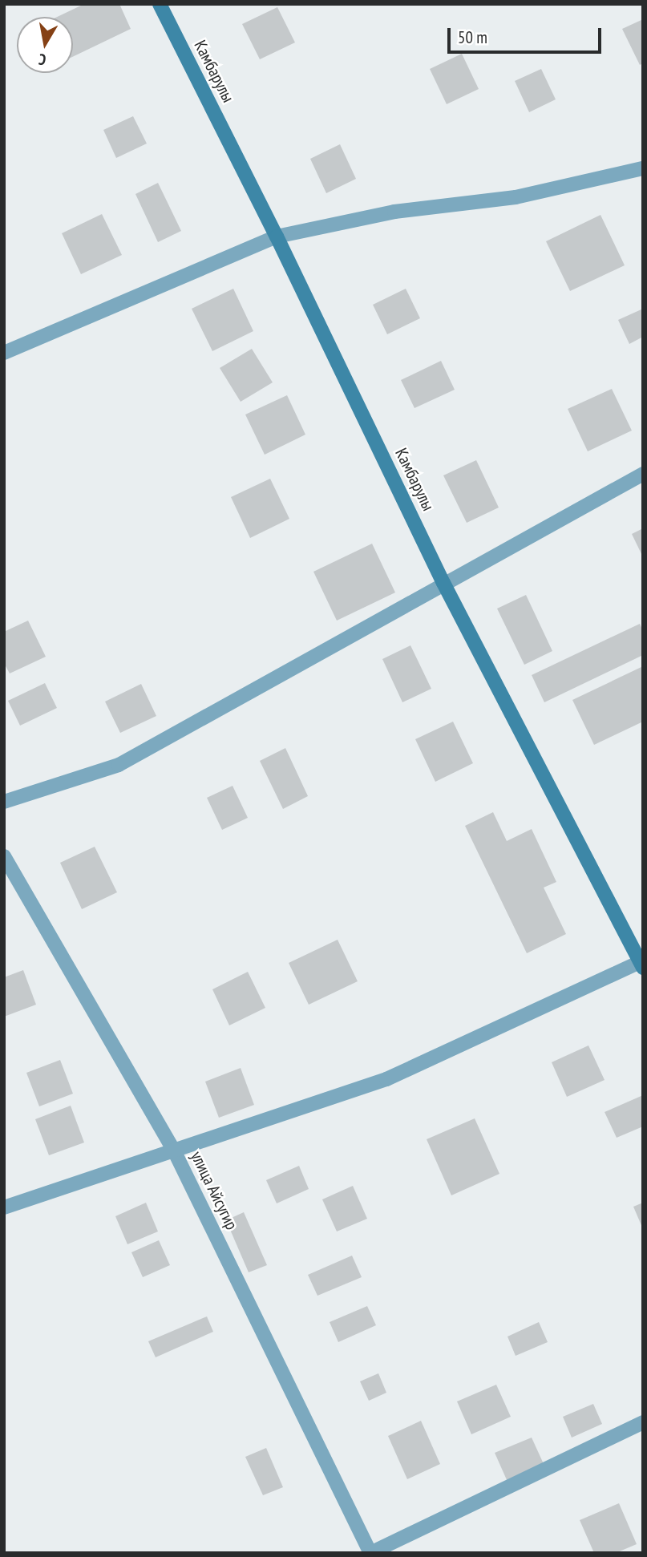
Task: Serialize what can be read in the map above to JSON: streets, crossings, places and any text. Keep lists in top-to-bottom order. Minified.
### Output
{"streets":{"street":["Камбарулы","улица Айсугир"]},"scale_bar":"50 m","north":"bottom"}
